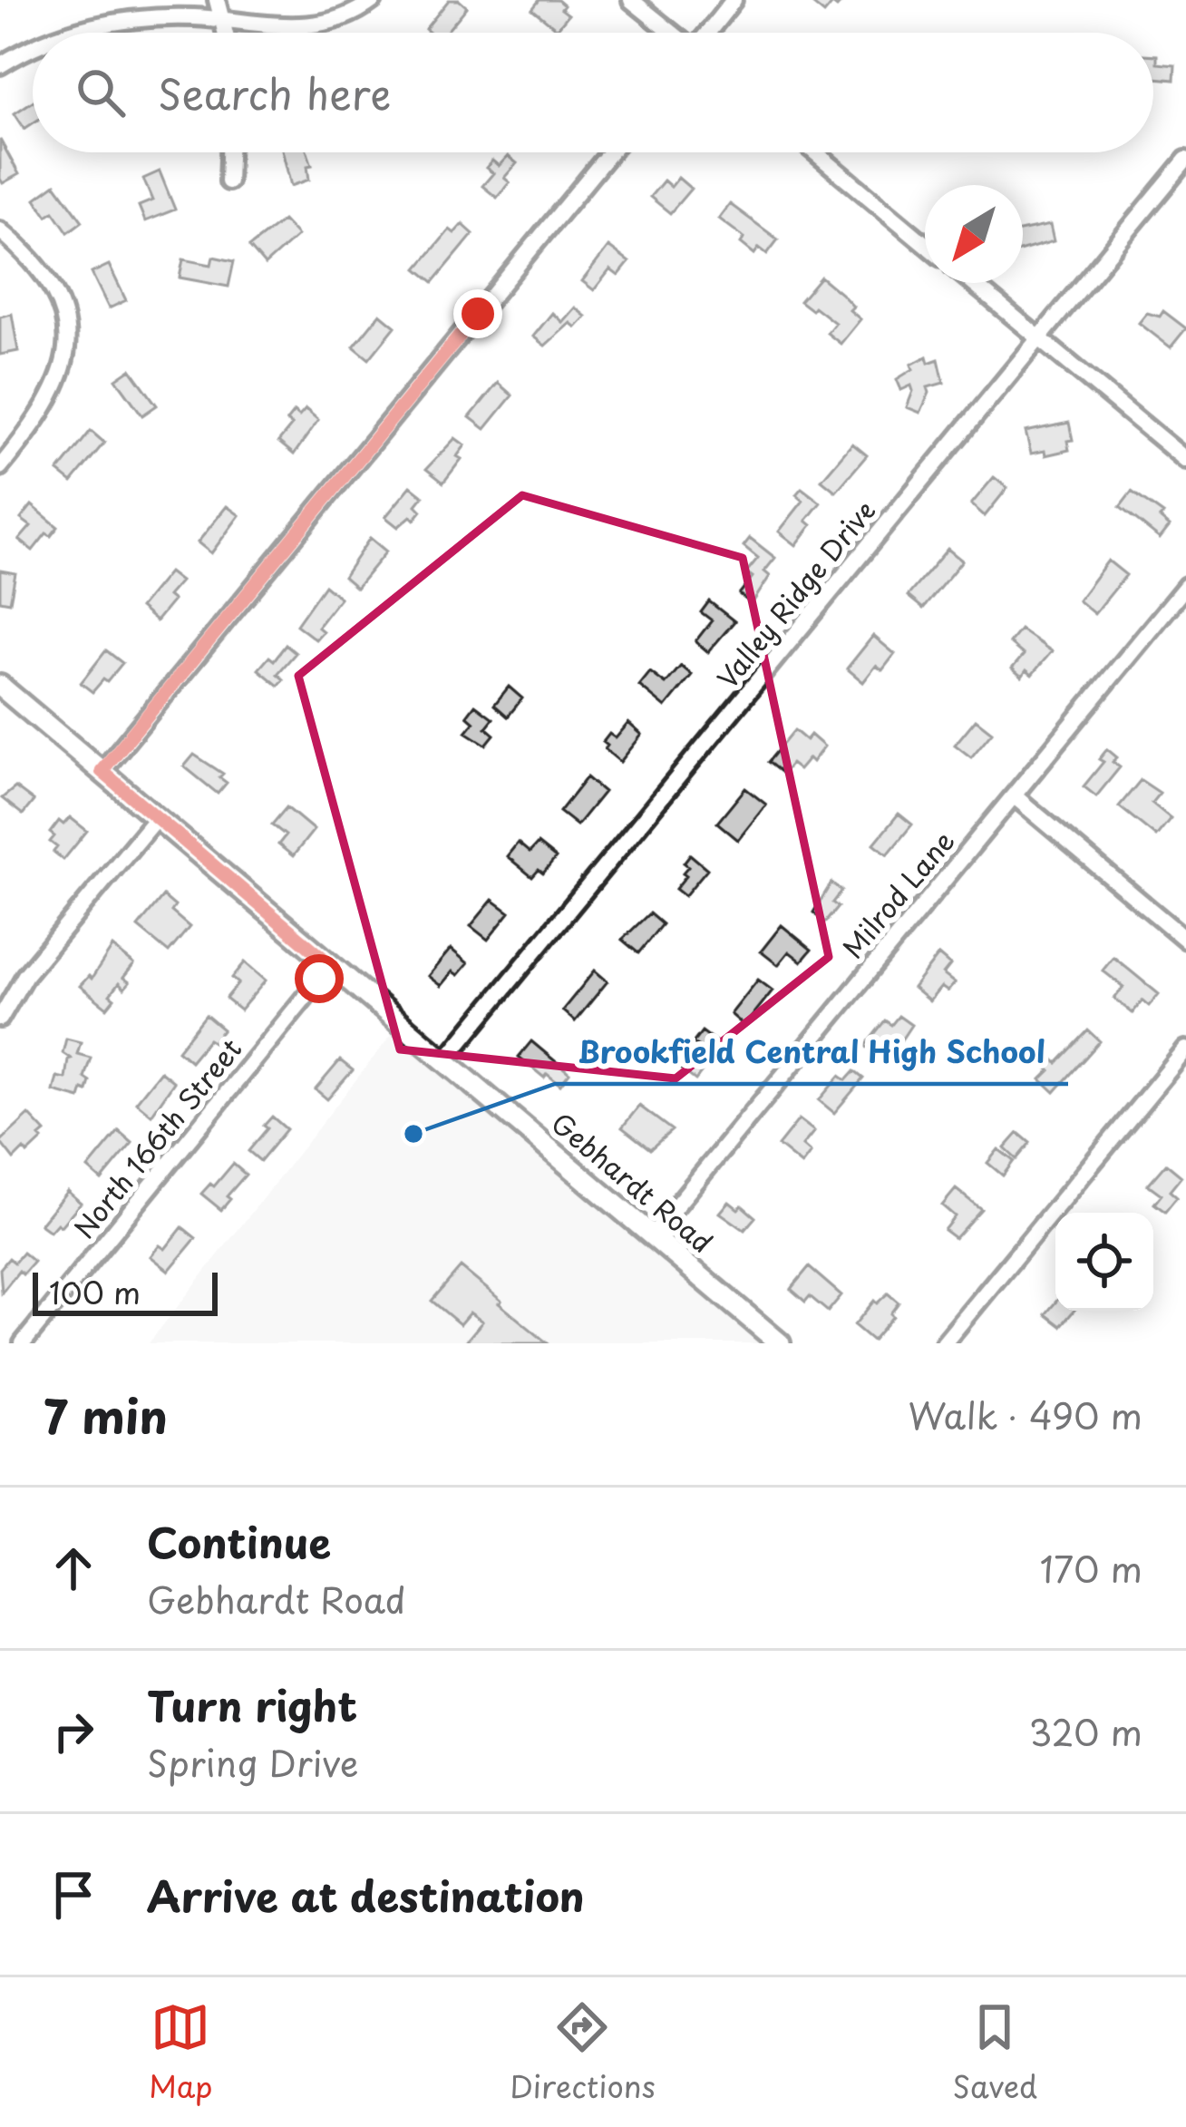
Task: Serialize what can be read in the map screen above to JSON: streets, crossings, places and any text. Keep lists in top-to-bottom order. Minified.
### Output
{"streets":{"street":["Valley Ridge Drive","Milrod Lane","North 166th Street","Gebhardt Road"]},"crossings":[["Valley Ridge Drive","Gebhardt Road"],["Milrod Lane","Gebhardt Road"],["North 166th Street","Gebhardt Road"]],"places":["Brookfield Central High School"],"scale_bar":"100 m","north":"bottom left","page":{"search":"Search here","scale":"100 m","heading":["7 min","Walk · 490 m"],"list":[["Continue","Gebhardt Road","170 m"],["Turn right","Spring Drive","320 m"],"Arrive at destination"],"nav":["Map","Directions","Saved"]}}
